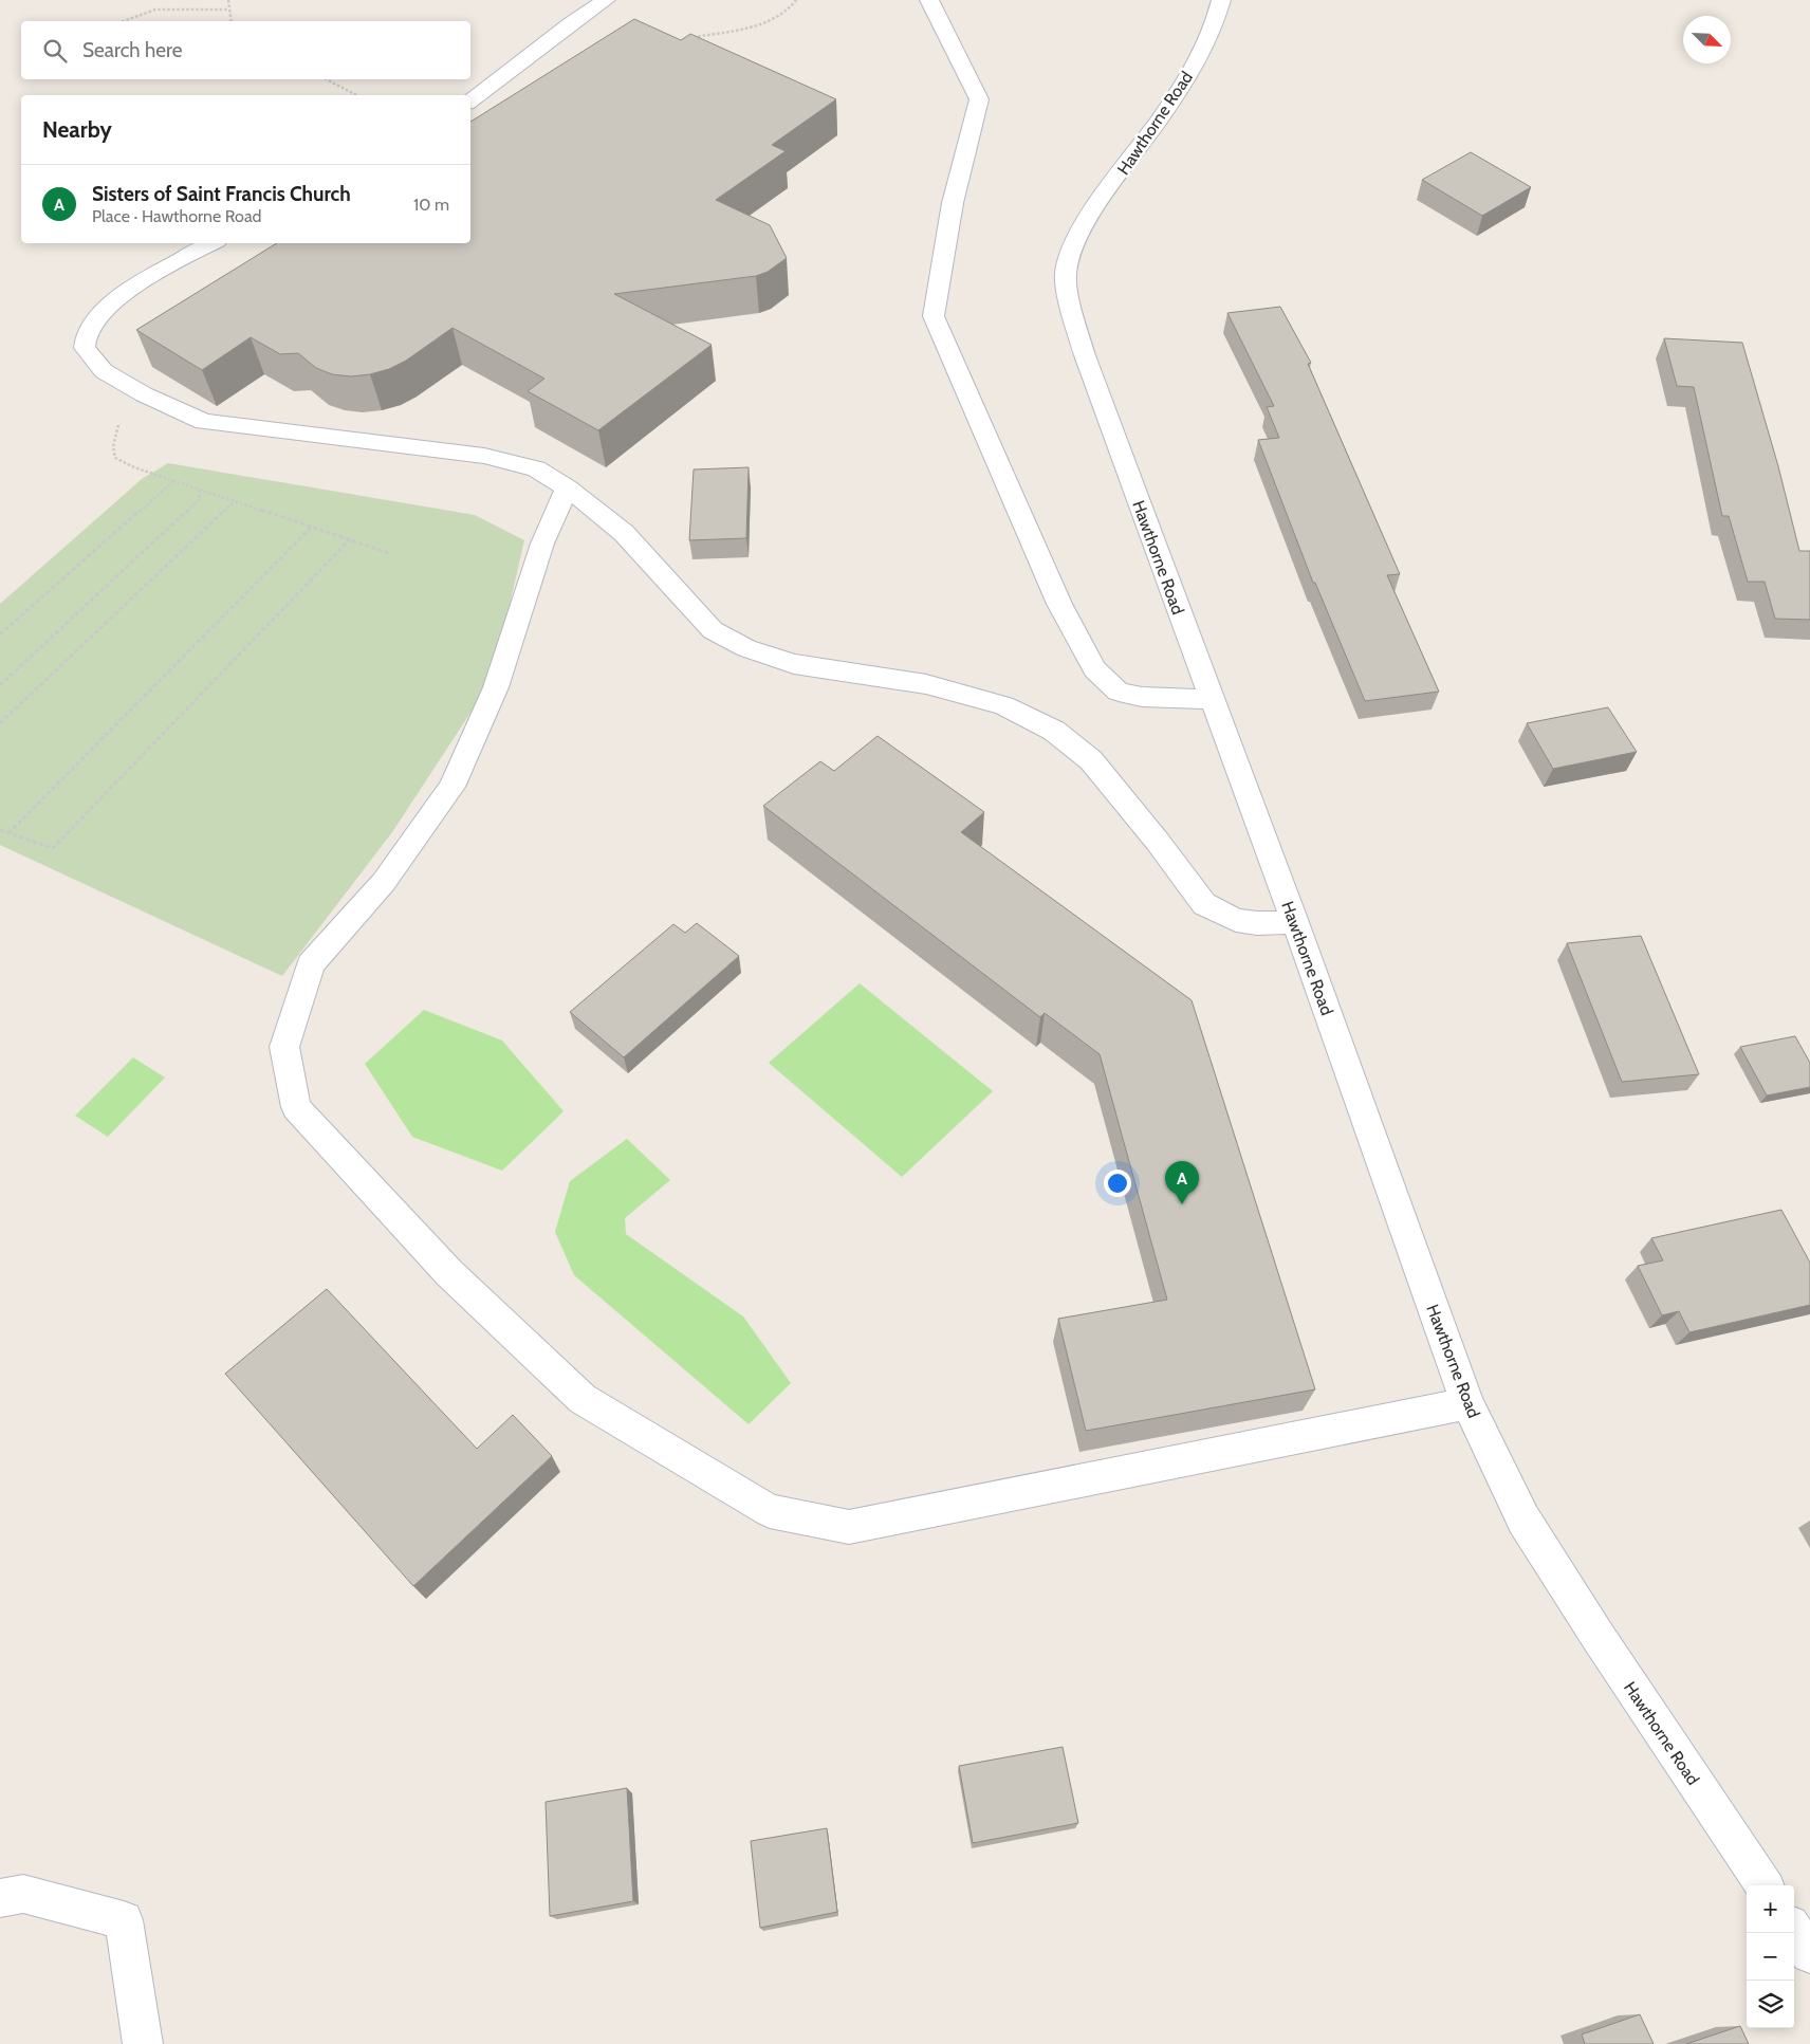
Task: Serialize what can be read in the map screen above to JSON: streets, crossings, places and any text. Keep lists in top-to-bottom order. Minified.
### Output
{"streets":{"street":["Hawthorne Road"]},"north":"bottom right","page":{"search":"Search here","heading":"Nearby","list":[{"mark":"A","name":"Sisters of Saint Francis Church","note":"Place · Hawthorne Road","value":"10 m"}],"pins":"A","map_buttons":["+","−"]}}
